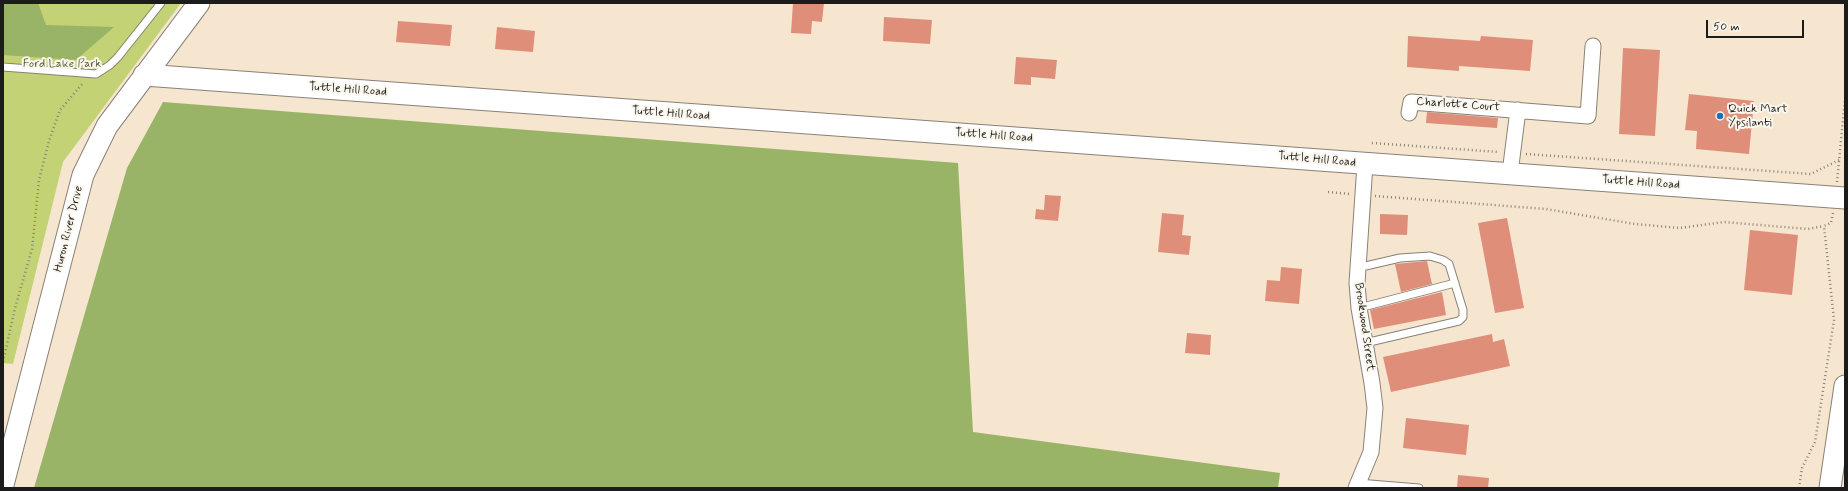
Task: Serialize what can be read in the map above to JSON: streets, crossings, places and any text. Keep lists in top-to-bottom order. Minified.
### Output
{"streets":{"main road":["Tuttle Hill Road","Huron River Drive"],"street":["Charlotte Court","Brookwood Street"]},"crossings":[["Tuttle Hill Road","Charlotte Court"],["Tuttle Hill Road","Huron River Drive"],["Tuttle Hill Road","Brookwood Street"]],"parks":["Ford Lake Park"],"places":["Quick Mart Ypsilanti"],"scale_bar":"50 m"}
